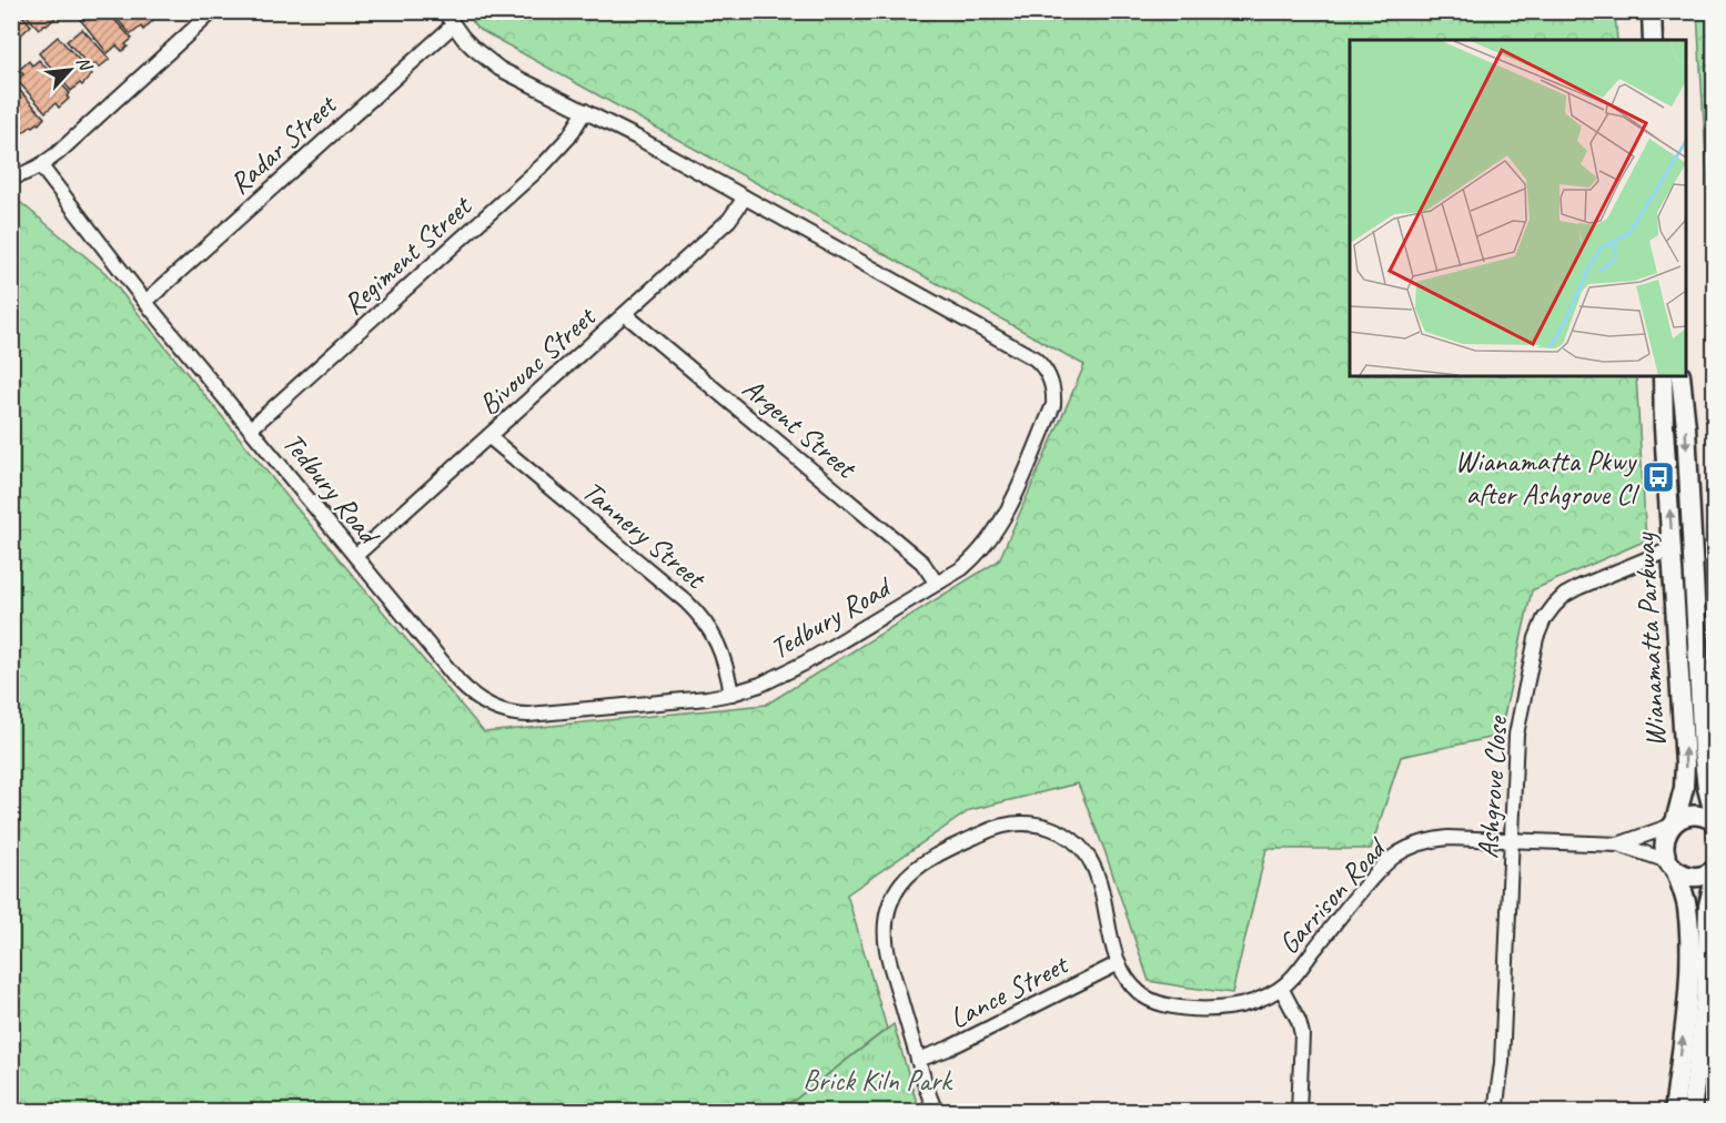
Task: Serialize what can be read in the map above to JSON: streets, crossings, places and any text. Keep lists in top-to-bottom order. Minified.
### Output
{"streets":{"street":["Radar Street","Regiment Street","Bivouac Street","Argent Street","Tedbury Road","Tannery Street","Wianamatta Parkway","Ashgrove Close","Garrison Road","Lance Street"]},"crossings":[["Radar Street","Tedbury Road"],["Regiment Street","Tedbury Road"],["Bivouac Street","Argent Street"],["Bivouac Street","Tedbury Road"],["Bivouac Street","Tannery Street"],["Argent Street","Tedbury Road"],["Tedbury Road","Tannery Street"],["Wianamatta Parkway","Ashgrove Close"],["Wianamatta Parkway","Garrison Road"],["Ashgrove Close","Garrison Road"],["Garrison Road","Lance Street"]],"parks":["Brick Kiln Park"],"places":{"bus stop":["Wianamatta Pkwy after Ashgrove Cl"]},"north":"top right"}
